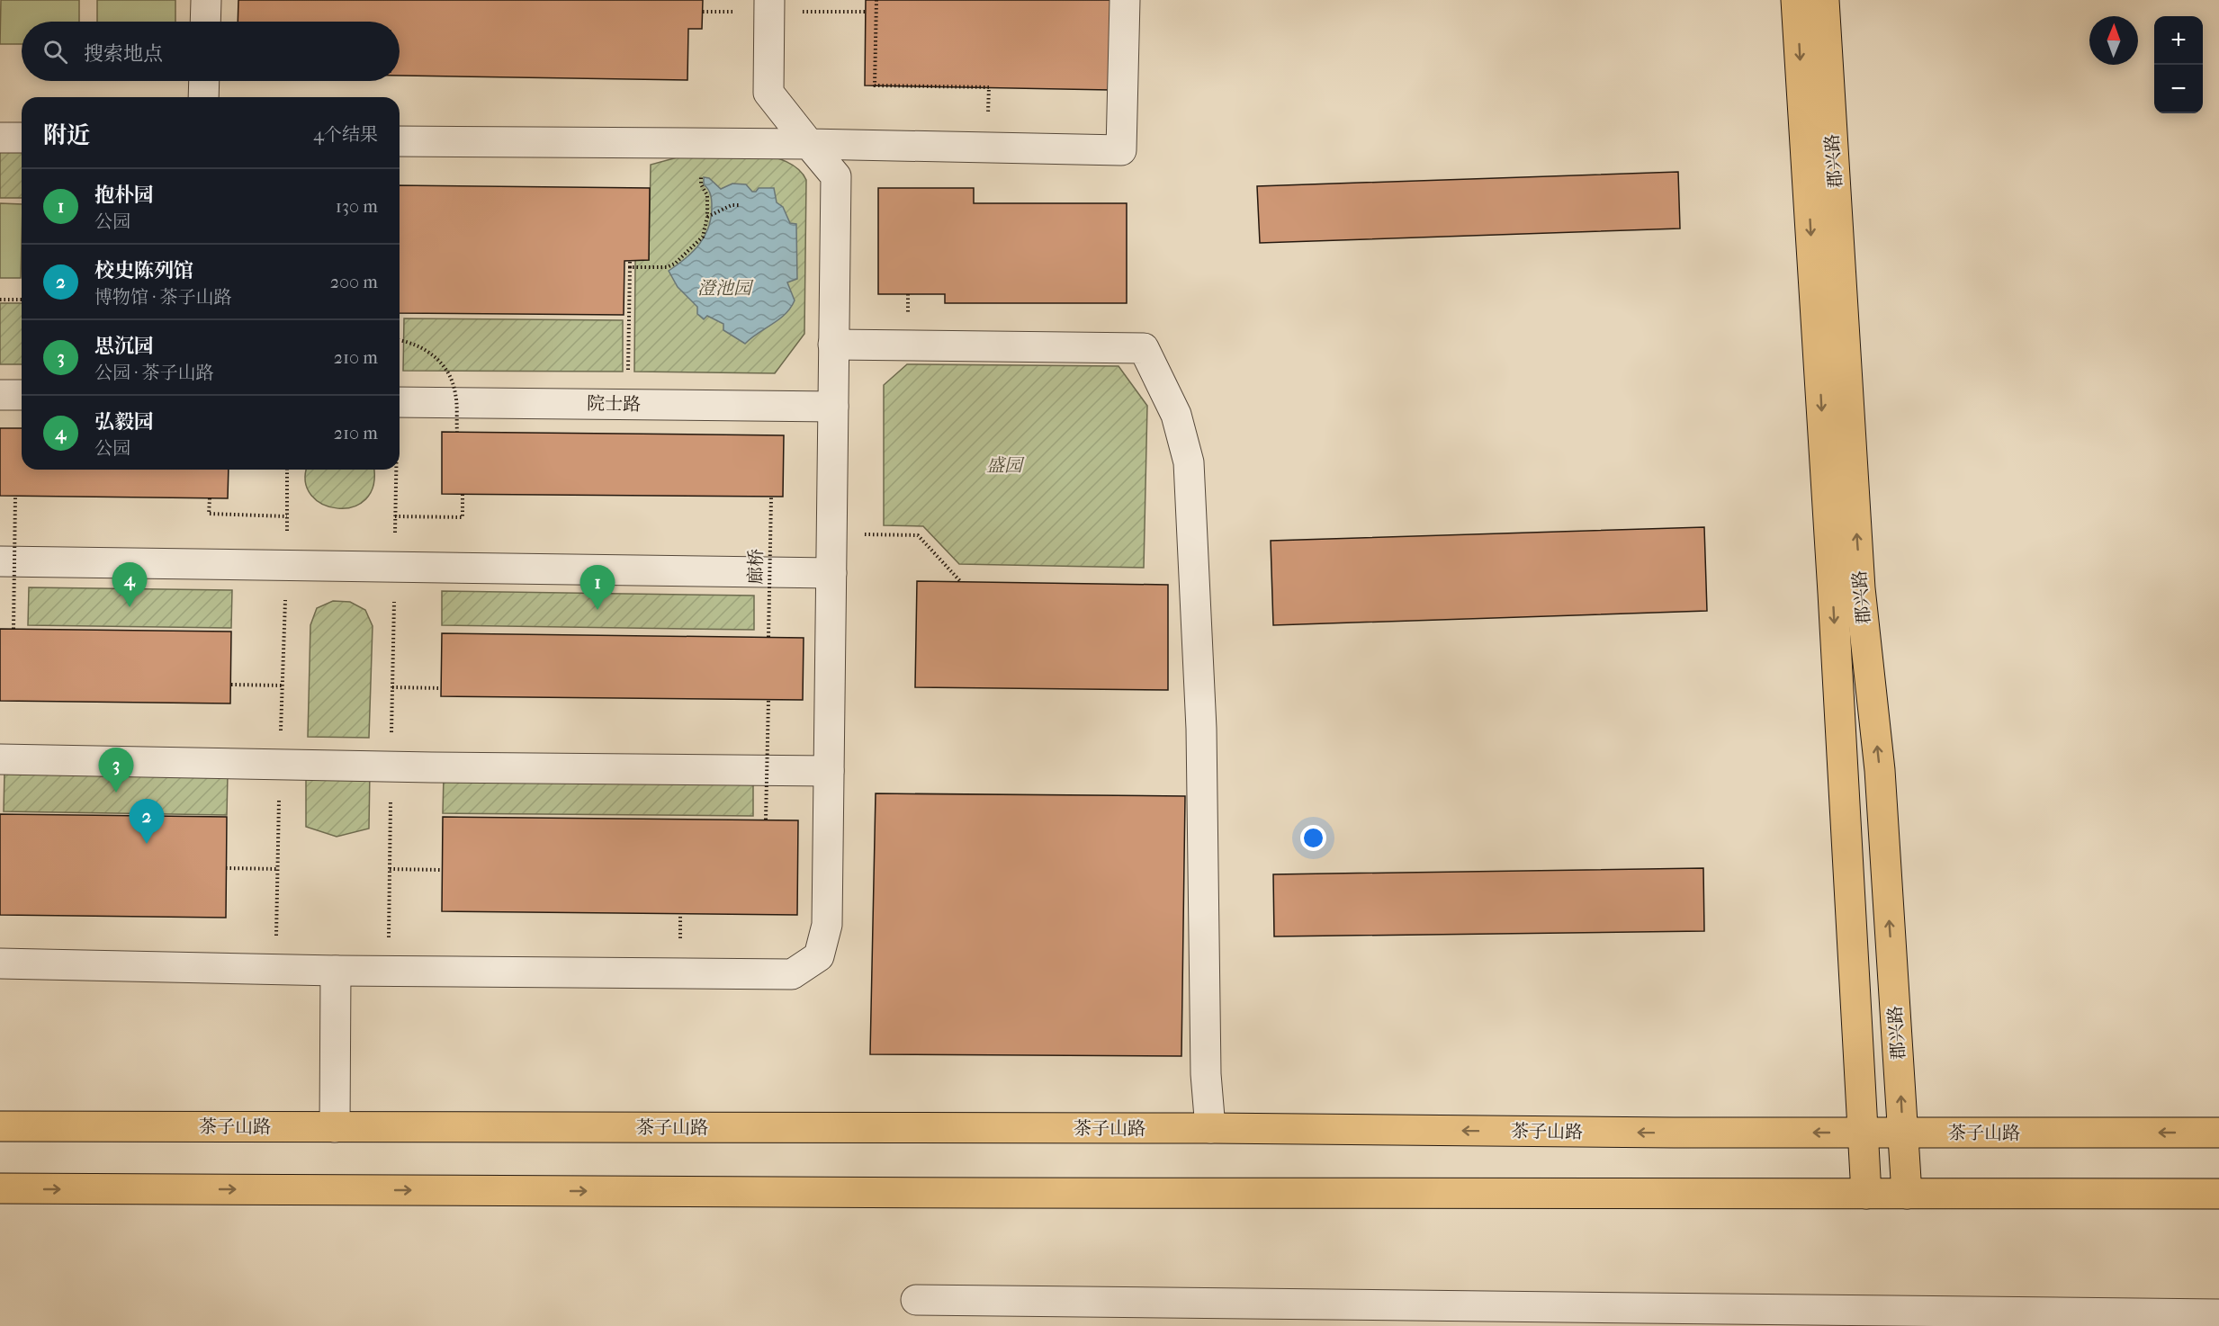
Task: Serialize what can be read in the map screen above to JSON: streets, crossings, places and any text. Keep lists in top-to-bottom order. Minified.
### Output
{"streets":{"main road":["郡兴路","茶子山路"],"street":["院士路"],"path":["廊桥"]},"crossings":[["郡兴路","茶子山路"]],"parks":["澄池园","盛园"],"north":"top","page":{"map_buttons":["+","−"],"search":"搜索地点","heading":["附近","4个结果"],"list":[{"mark":"1","name":"抱朴园","note":"公园","value":"130 m"},{"mark":"2","name":"校史陈列馆","note":"博物馆 · 茶子山路","value":"200 m"},{"mark":"3","name":"思沉园","note":"公园 · 茶子山路","value":"210 m"},{"mark":"4","name":"弘毅园","note":"公园","value":"210 m"}],"pins":["4","1","3","2"]}}
